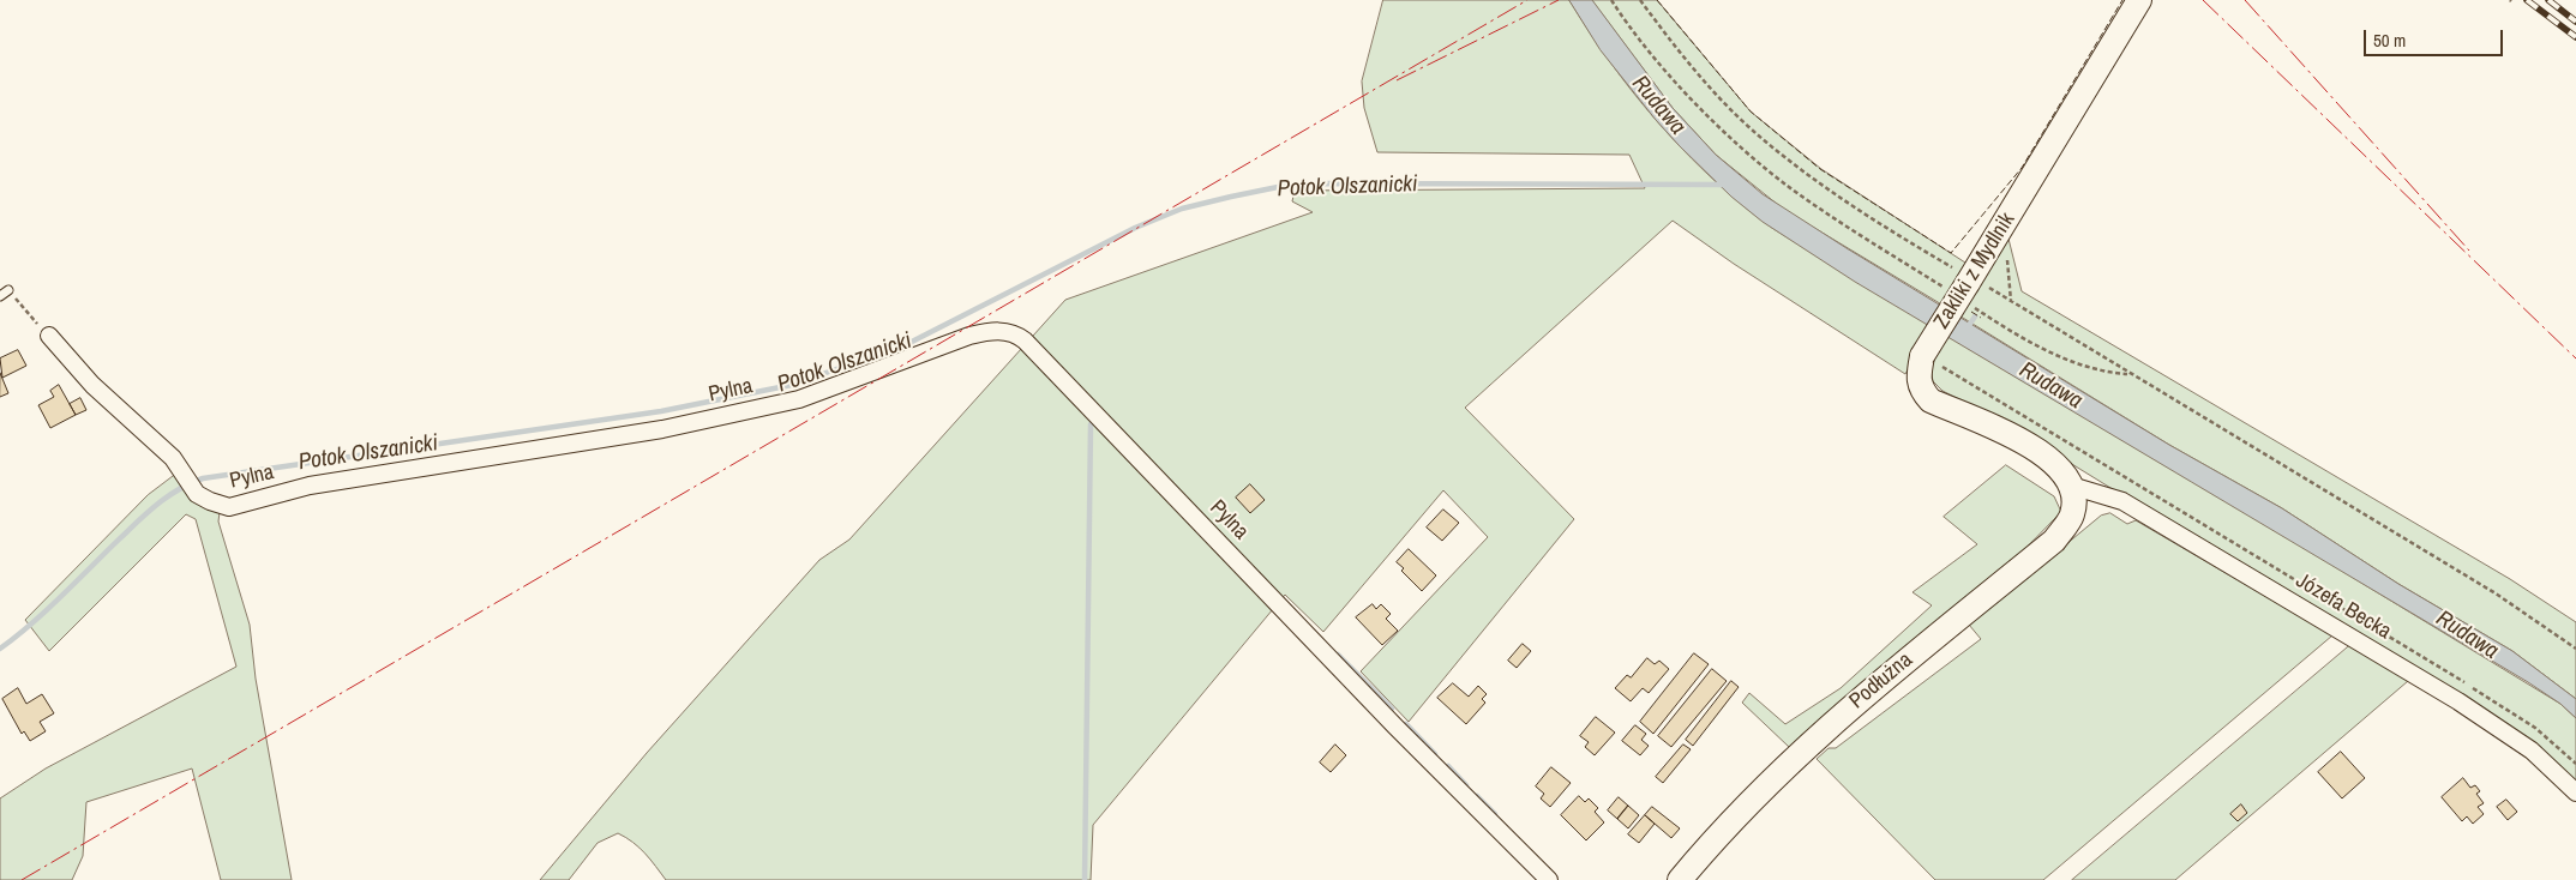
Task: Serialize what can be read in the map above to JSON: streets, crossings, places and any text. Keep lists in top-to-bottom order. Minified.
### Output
{"streets":{"street":["Zakliki z Mydlnik","Pylna","Józefa Becka","Podłużna"]},"crossings":[["Zakliki z Mydlnik","Józefa Becka"],["Zakliki z Mydlnik","Podłużna"],["Józefa Becka","Podłużna"]],"water":["Rudawa","Potok Olszanicki"],"scale_bar":"50 m"}
